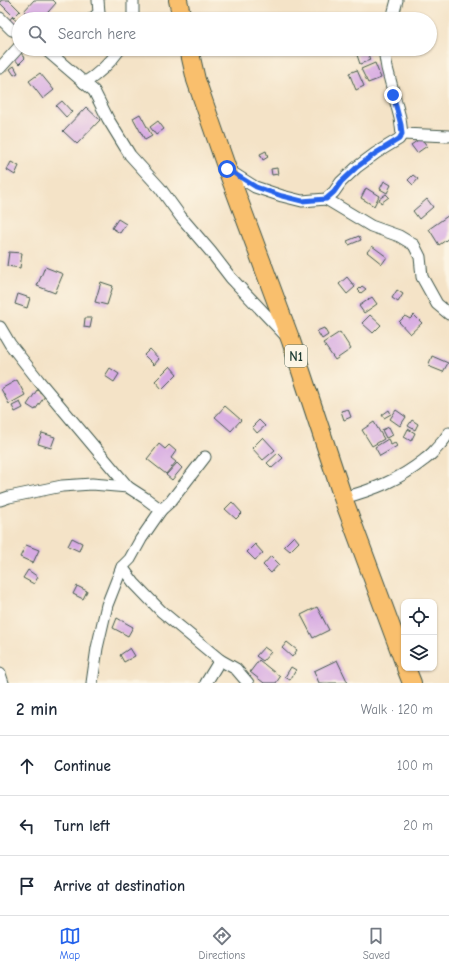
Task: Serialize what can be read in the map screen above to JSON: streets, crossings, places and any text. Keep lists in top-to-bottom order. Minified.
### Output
{"streets":{"highway":["N1"]},"page":{"search":"Search here","heading":["2 min","Walk · 120 m"],"list":[["Continue","100 m"],["Turn left","20 m"],"Arrive at destination"],"nav":["Map","Directions","Saved"]}}
